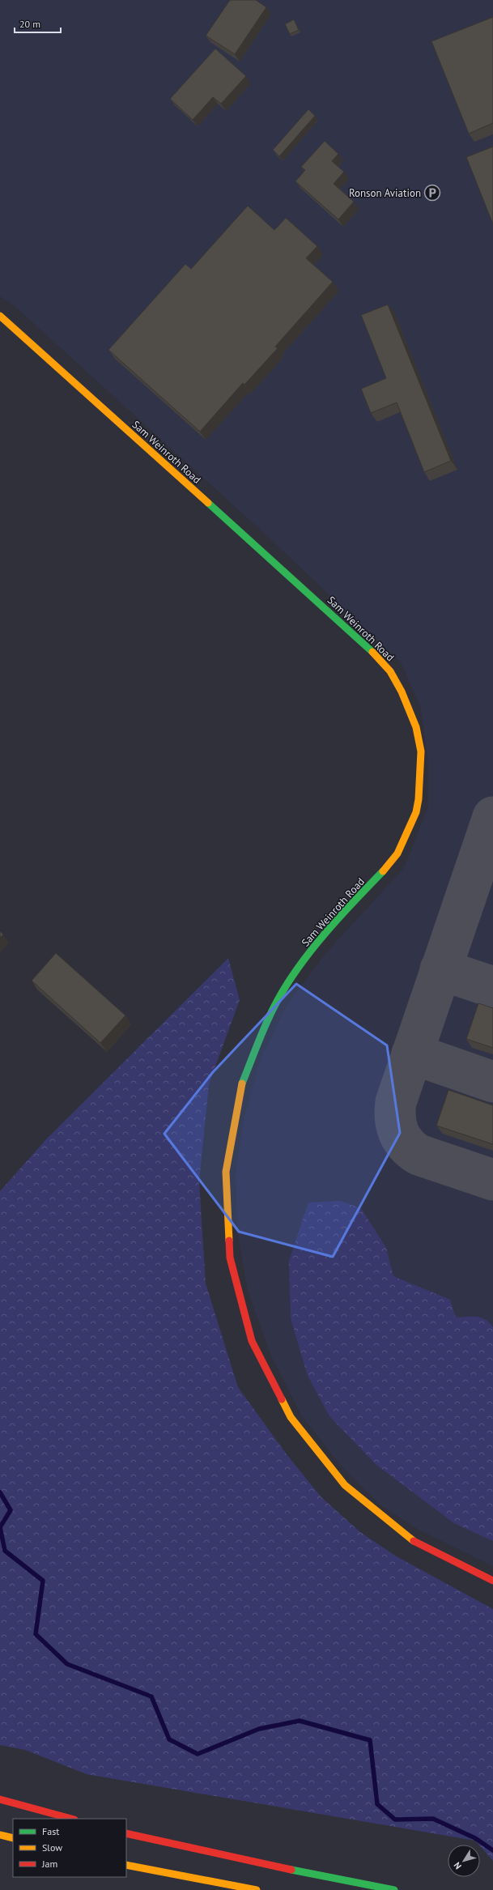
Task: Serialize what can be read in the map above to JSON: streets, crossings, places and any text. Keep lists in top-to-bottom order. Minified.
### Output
{"streets":{"main road":["Sam Weinroth Road"]},"places":{"parking":["Ronson Aviation"]},"legend":["Fast","Slow","Jam"],"scale_bar":"20 m","north":"bottom left"}
